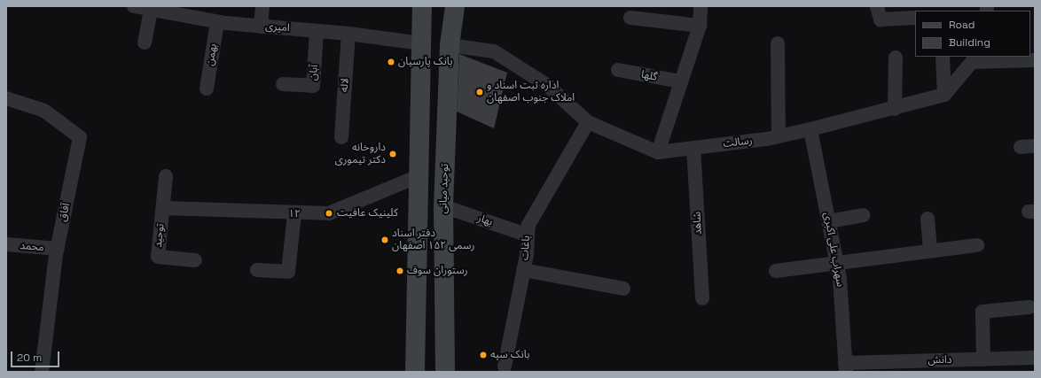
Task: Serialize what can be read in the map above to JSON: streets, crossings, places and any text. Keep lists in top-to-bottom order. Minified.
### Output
{"streets":{"main road":["توحید میانی"],"street":["امیری","بهمن","آبان","گلها","لاله","رسالت","آفاق","۱۲","بهار","شاهد","توحید","محمد","باغات","سهراب علی اکبری","دانش"]},"crossings":[["امیری","بهمن"],["امیری","آبان"],["امیری","لاله"],["رسالت","شاهد"],["رسالت","سهراب علی اکبری"],["توحید میانی","بهار"],["آفاق","محمد"],["۱۲","توحید"],["بهار","باغات"],["سهراب علی اکبری","دانش"]],"places":["بانک پارسیان","اداره ثبت اسناد و املاک جنوب اصفهان","داروخانه دکتر تیموری","کلینیک عافیت","دفتر اسناد رسمی ۱۵۲ اصفهان","رستوران سوف","بانک سپه"],"legend":["Road","Building"],"scale_bar":"20 m"}
